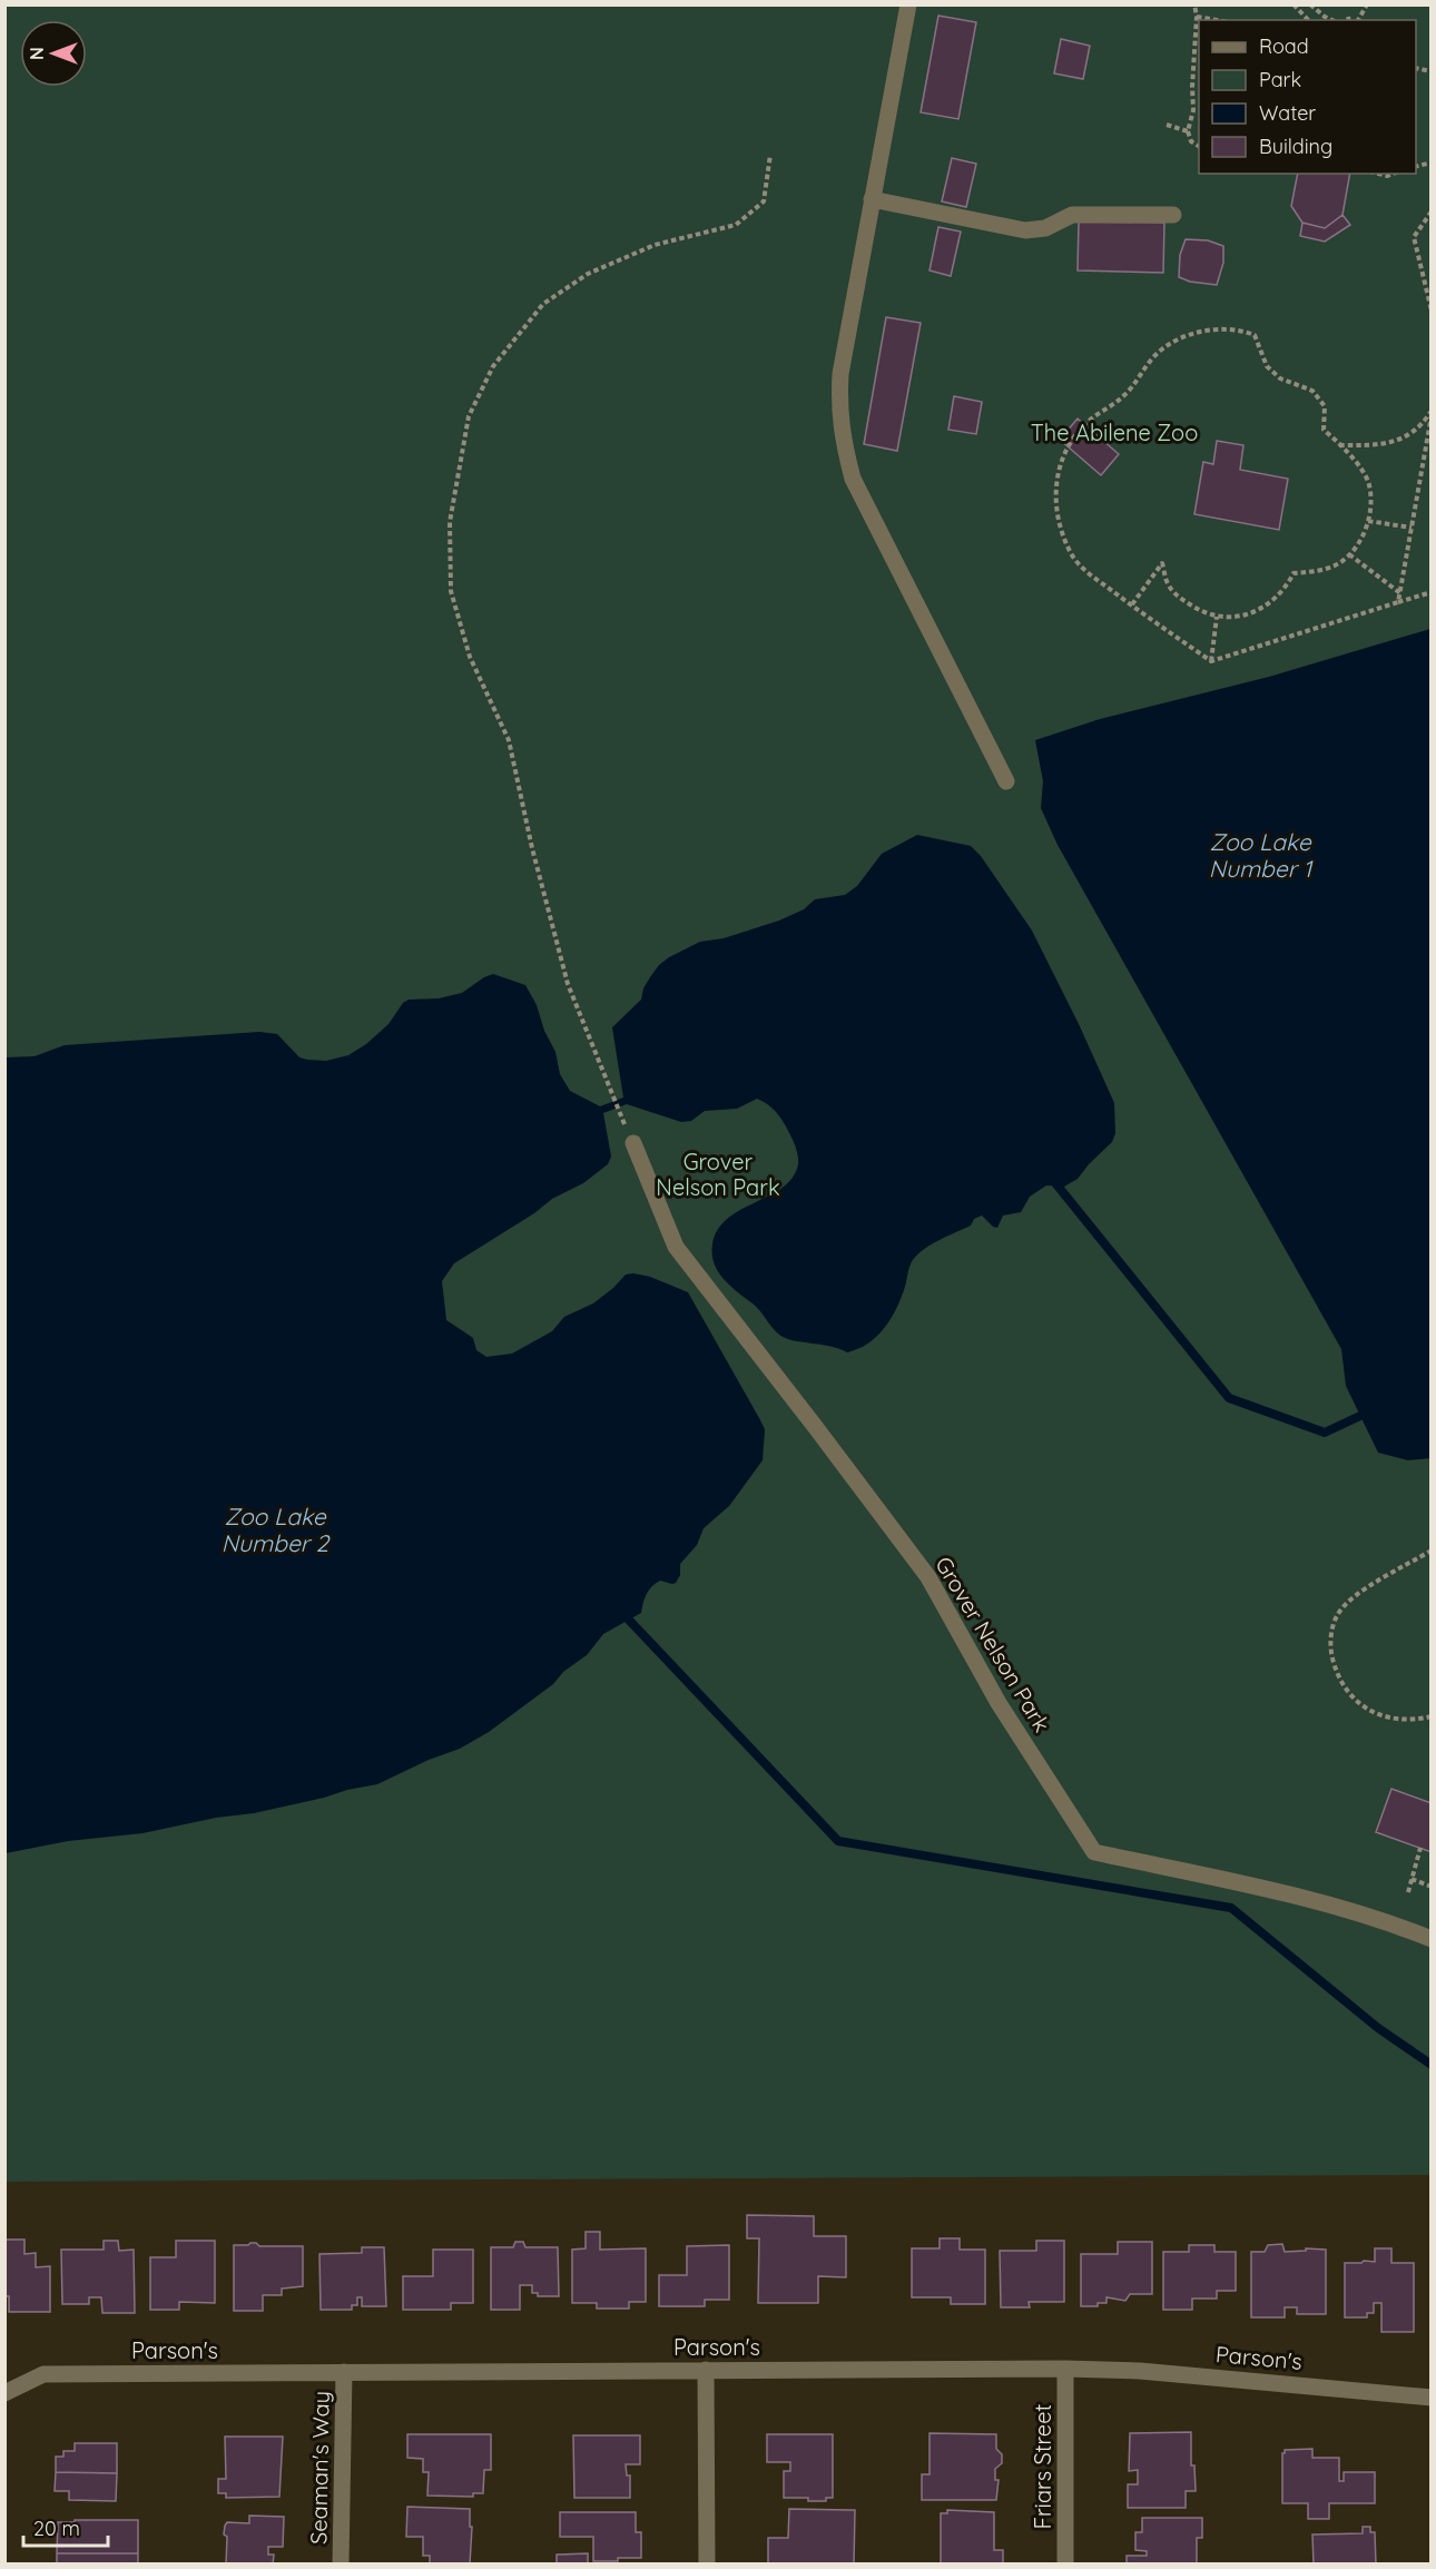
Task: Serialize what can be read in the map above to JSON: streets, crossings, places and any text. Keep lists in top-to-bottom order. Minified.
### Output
{"streets":{"street":["Grover Nelson Park","Parson's","Friars Street","Seaman's Way"]},"crossings":[["Parson's","Friars Street"],["Parson's","Seaman's Way"]],"water":["Zoo Lake Number 1","Zoo Lake Number 2"],"parks":["The Abilene Zoo","Grover Nelson Park"],"legend":["Road","Park","Water","Building"],"scale_bar":"20 m","north":"left"}
